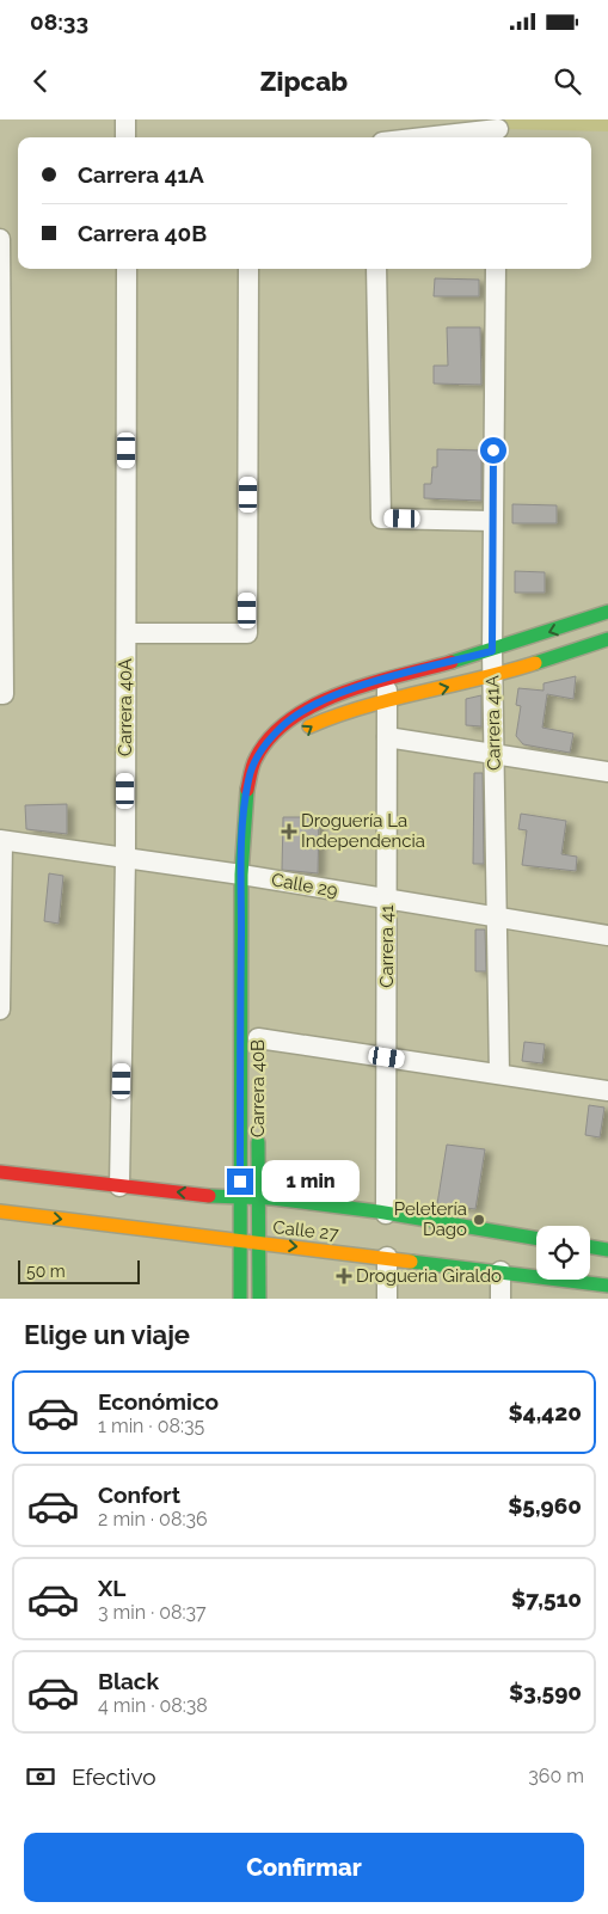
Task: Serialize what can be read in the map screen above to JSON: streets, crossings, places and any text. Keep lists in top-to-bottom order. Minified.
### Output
{"streets":{"street":["Carrera 40A","Carrera 41A","Calle 29","Carrera 41","Carrera 40B","Calle 27"]},"crossings":[["Carrera 40A","Calle 29"],["Carrera 40A","Calle 27"],["Carrera 41A","Calle 29"],["Calle 29","Carrera 41"],["Calle 29","Carrera 40B"],["Carrera 41","Carrera 40B"],["Carrera 41","Calle 27"],["Carrera 40B","Calle 27"]],"places":{"health":["Droguería La Independencia","Drogueria Giraldo"],"other":["Peletería Dago"]},"scale_bar":"50 m","page":{"status":"08:33","header":"Zipcab","banner":["Carrera 41A","Carrera 40B"],"bubble":"1 min","scale":"50 m","heading":"Elige un viaje","list":[{"name":"Económico","note":"1 min · 08:35","value":"$4,420"},{"name":"Confort","note":"2 min · 08:36","value":"$5,960"},{"name":"XL","note":"3 min · 08:37","value":"$7,510"},{"name":"Black","note":"4 min · 08:38","value":"$3,590"}],"pay":["Efectivo","360 m"],"buttons":"Confirmar"}}
